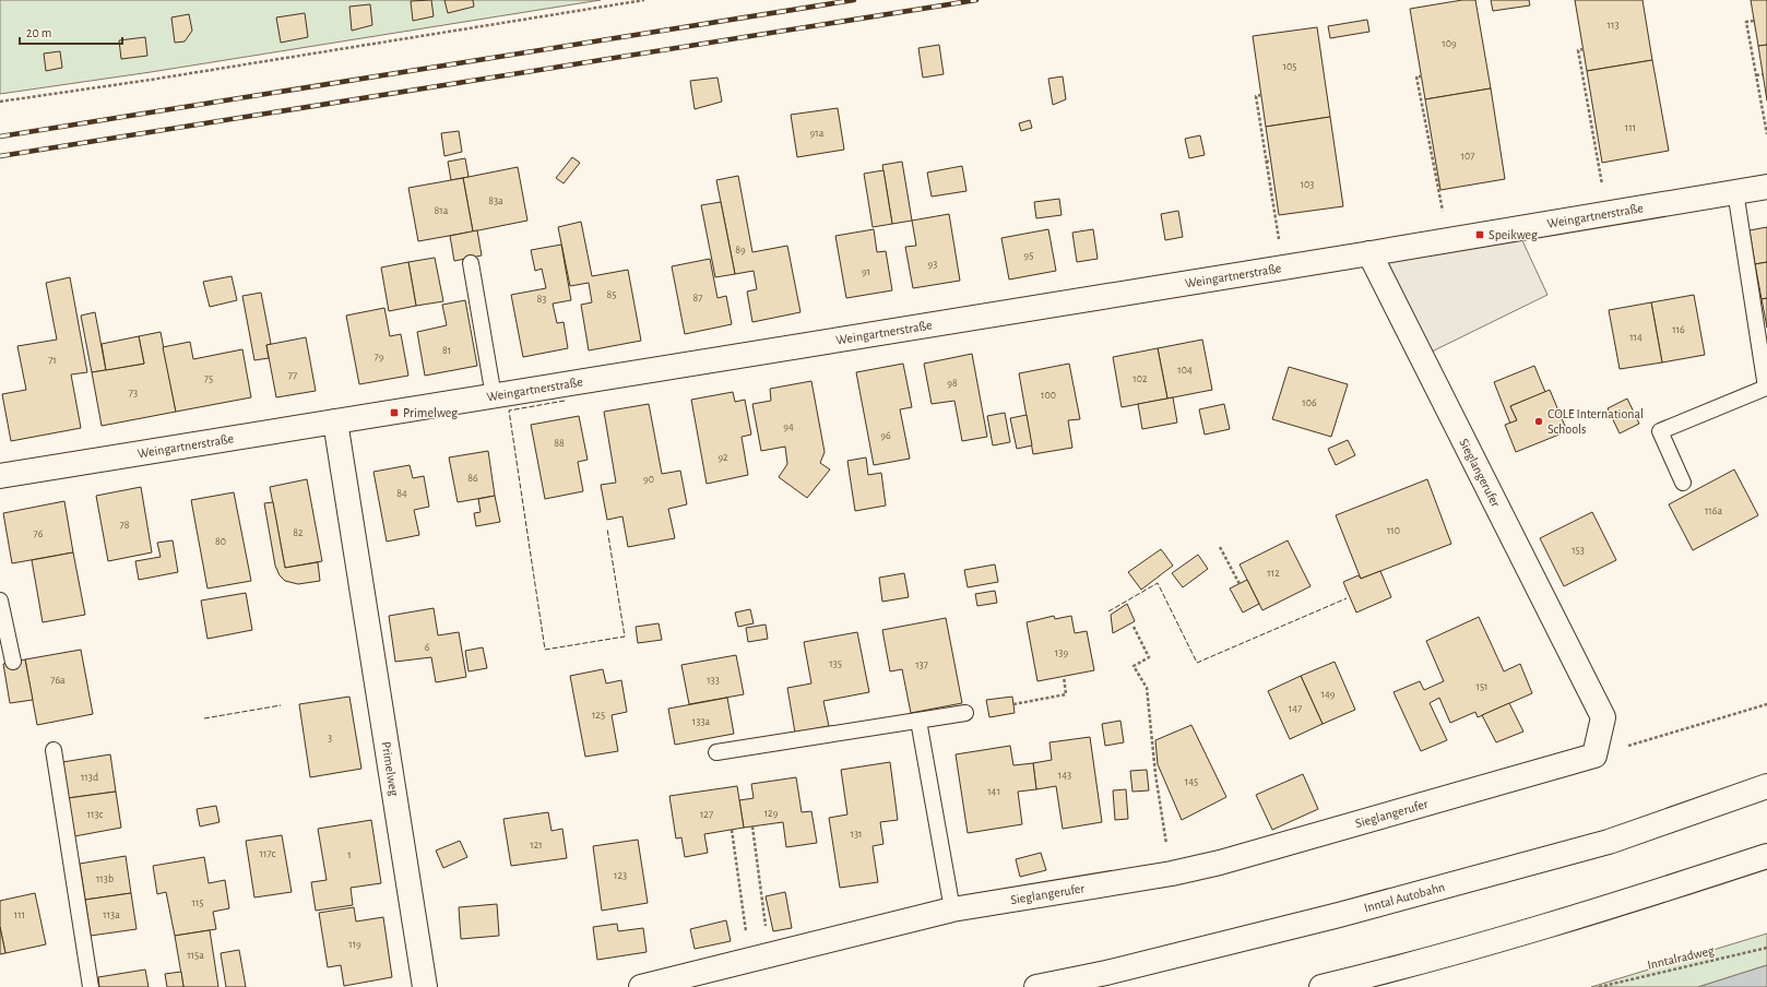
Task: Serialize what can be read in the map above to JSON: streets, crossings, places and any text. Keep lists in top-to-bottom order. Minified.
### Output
{"streets":{"main road":["Weingartnerstraße","Sieglangerufer","Primelweg","Inntal Autobahn"],"path":["Inntalradweg"]},"crossings":[["Weingartnerstraße","Sieglangerufer"],["Weingartnerstraße","Primelweg"]],"places":{"transit":["Speikweg","Primelweg"],"other":["COLE International Schools"]},"house_numbers":["113","109","105","111","91a","107","103","83a","81a","89","95","93","91","85","87","83","116","114","81","79","71","104","77","75","102","98","73","100","106","94","96","88","92","86","90","84","116a","78","110","82","76","80","153","112","6","139","135","137","76a","133","151","149","147","125","133a","3","143","113d","145","141","129","113c","127","131","121","117c","1","123","113b","115","111","113a","119","115a"],"scale_bar":"20 m"}
